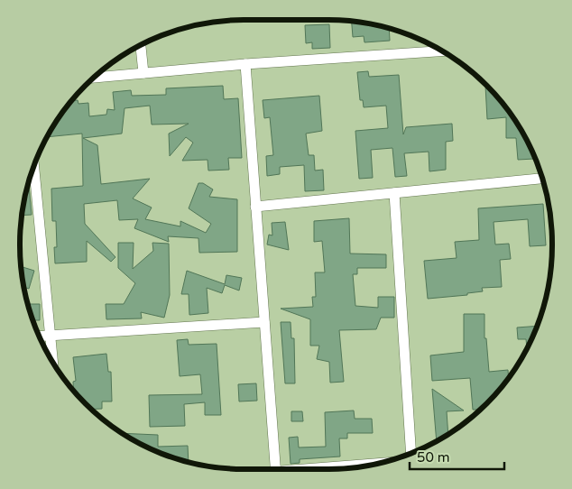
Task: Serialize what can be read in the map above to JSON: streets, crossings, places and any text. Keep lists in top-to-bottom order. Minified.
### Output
{"scale_bar":"50 m"}
